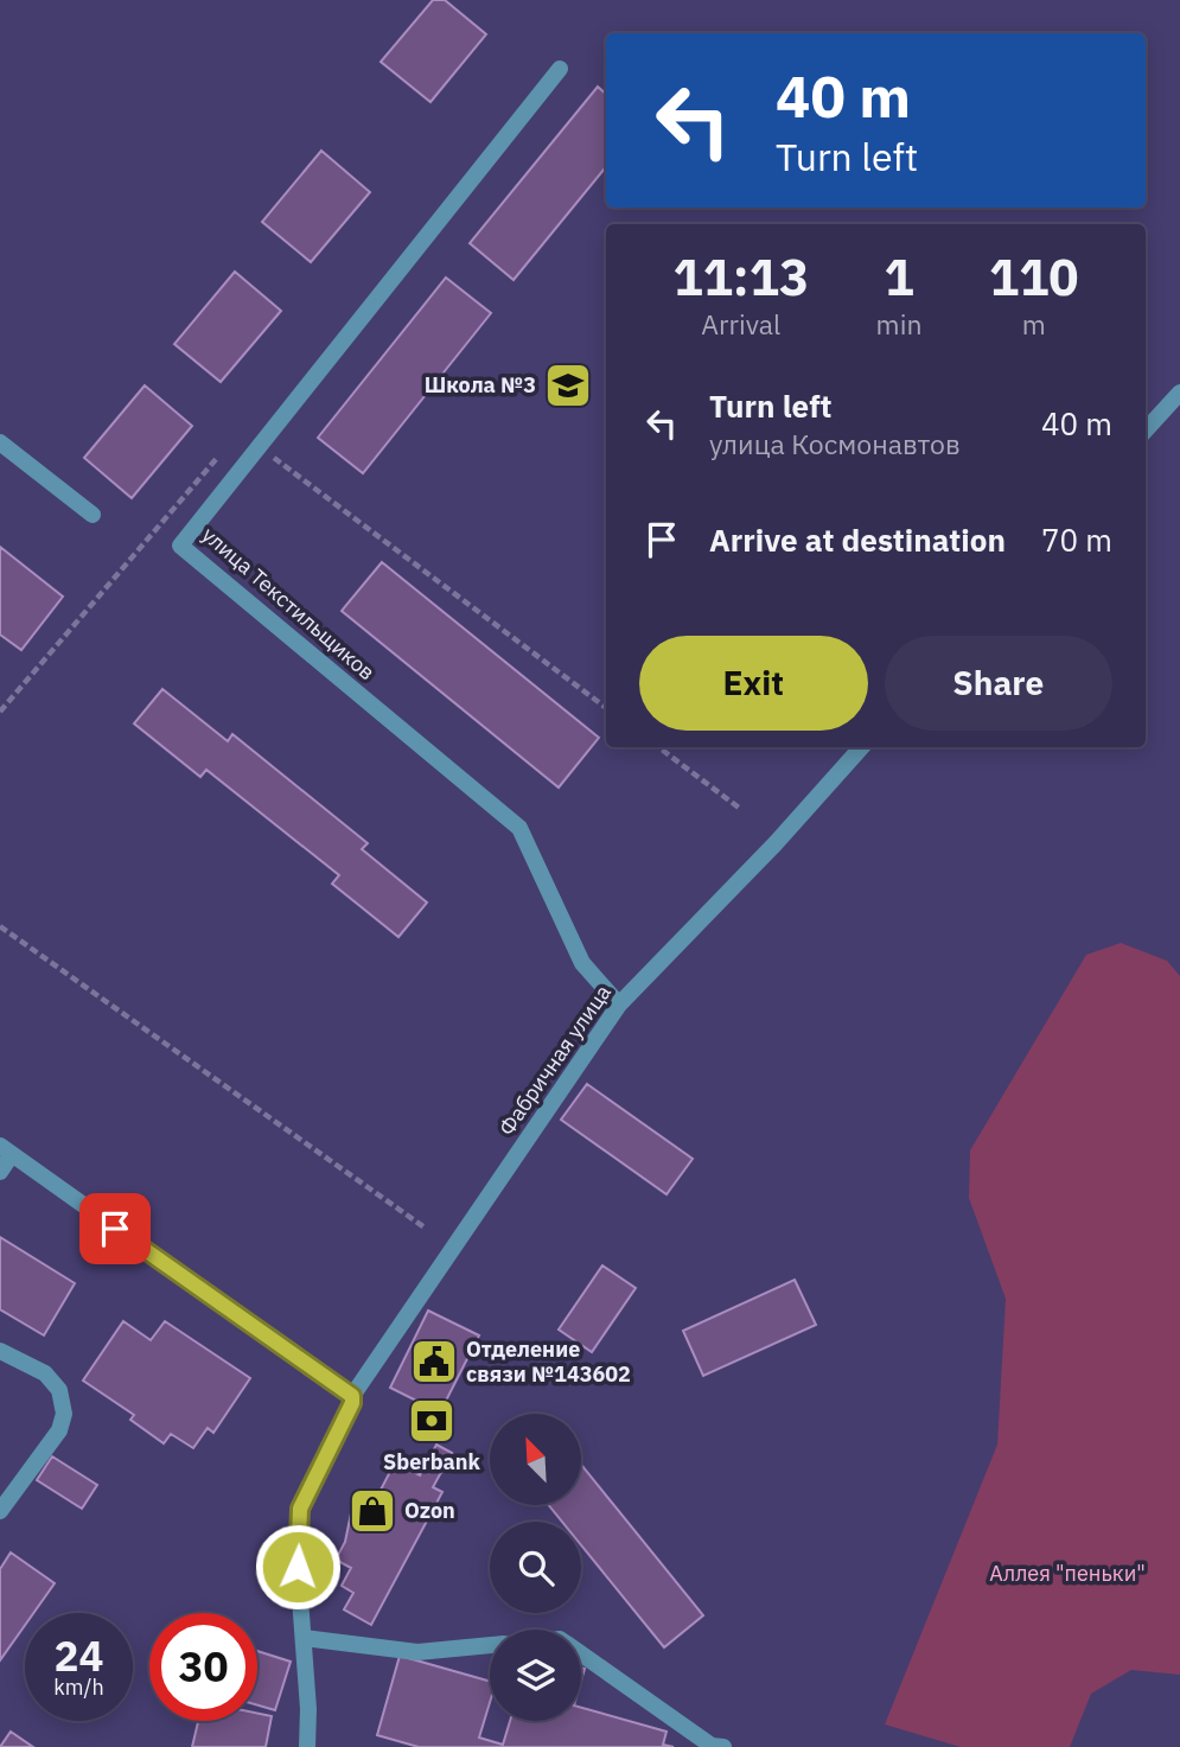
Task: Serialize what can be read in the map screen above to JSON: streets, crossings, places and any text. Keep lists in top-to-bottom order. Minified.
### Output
{"streets":{"street":["улица Текстильщиков","Фабричная улица"]},"crossings":[["улица Текстильщиков","Фабричная улица"]],"parks":["Аллея \"пеньки\""],"places":{"school or university":["Школа №3"],"public building":["Отделение связи №143602"],"bank":["Sberbank"],"shop":["Ozon"]},"north":"top left","page":{"turn":["40 m","Turn left"],"eta":["11:13","Arrival","1","min","110","m"],"list":[{"name":"Turn left","note":"улица Космонавтов","value":"40 m"},{"name":"Arrive at destination","value":"70 m"}],"buttons":["Exit","Share"],"speed":"24 km/h","limit":"30"}}
